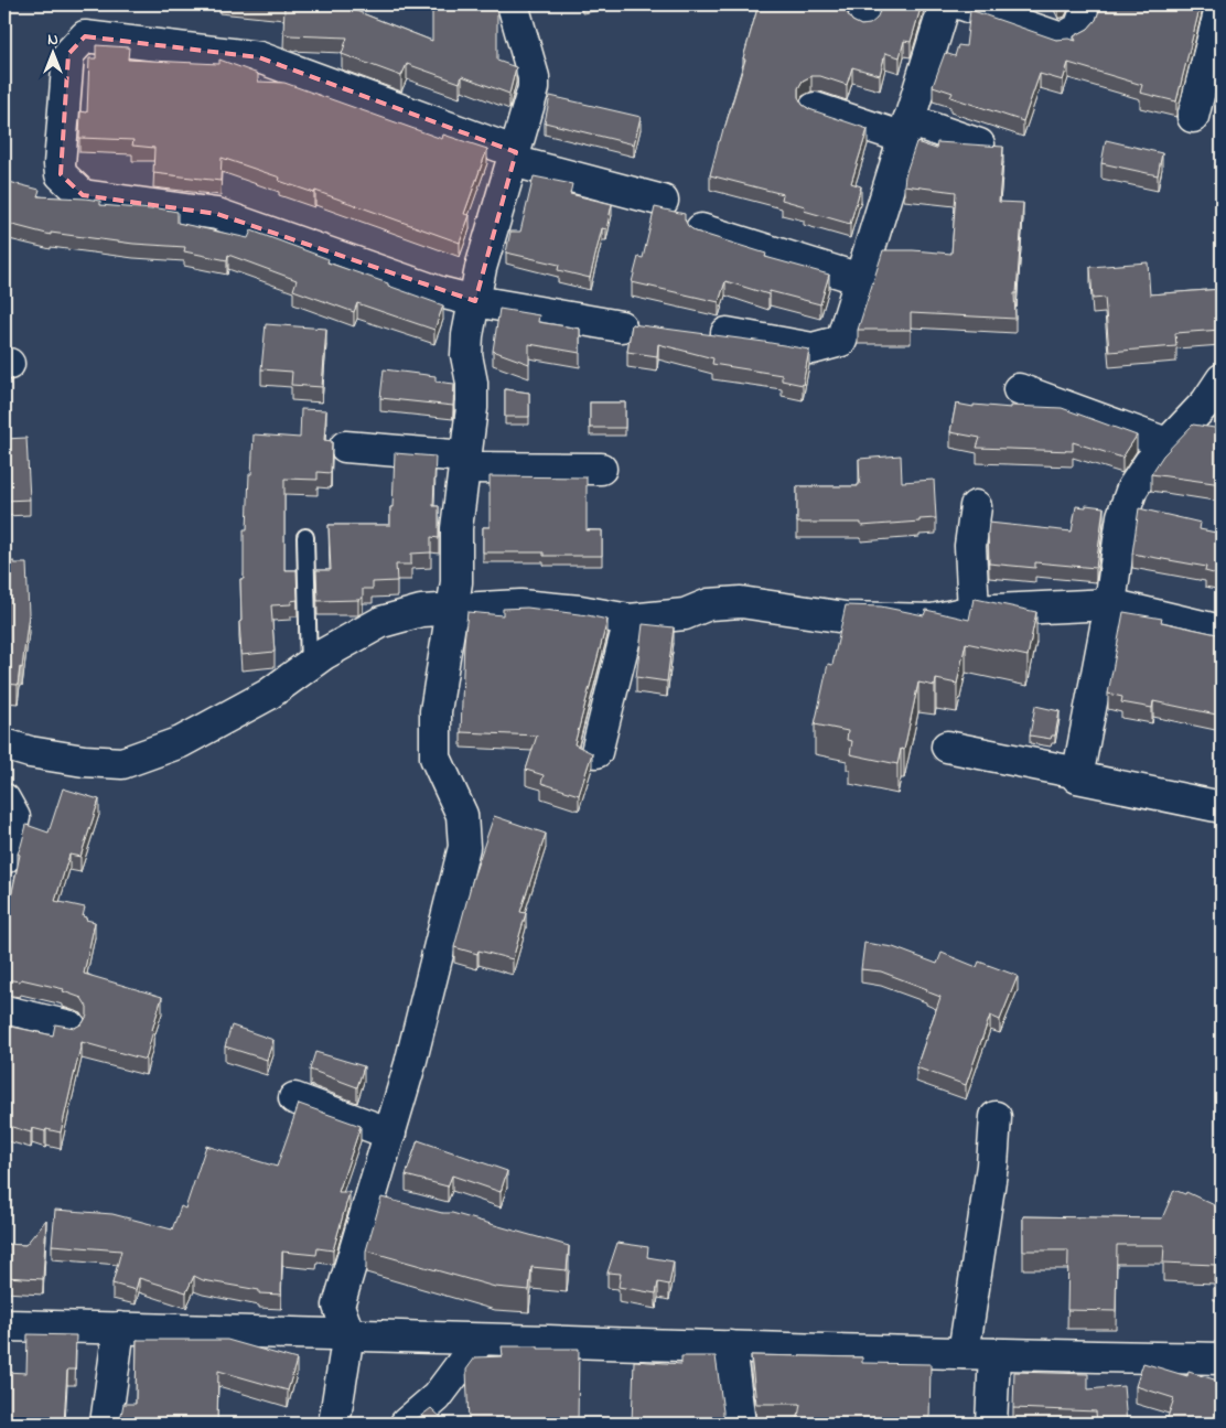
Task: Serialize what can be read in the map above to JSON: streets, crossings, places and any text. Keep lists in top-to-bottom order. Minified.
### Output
{"north":"top"}
